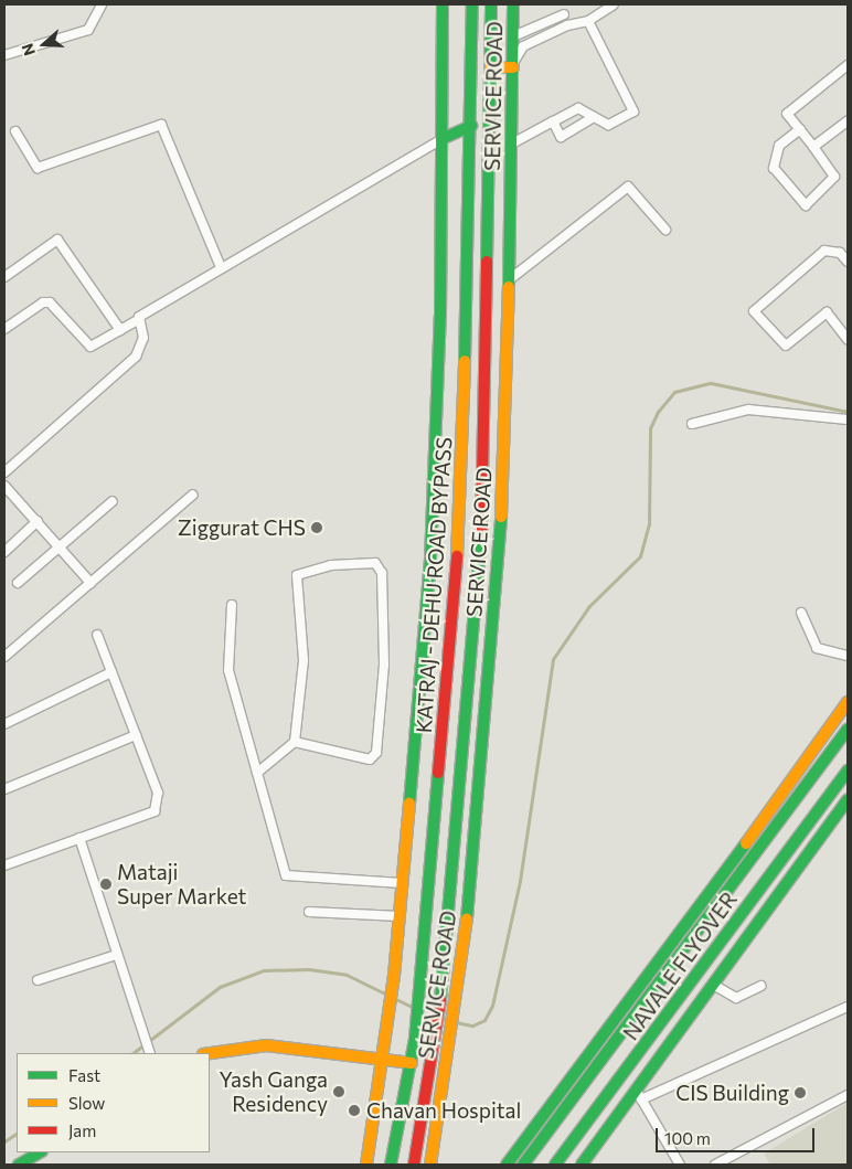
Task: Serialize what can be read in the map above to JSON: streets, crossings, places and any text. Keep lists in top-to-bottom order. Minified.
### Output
{"streets":{"main road":["SERVICE ROAD","KATRAJ - DEHU ROAD BYPASS","NAVALE FLYOVER"]},"places":["Ziggurat CHS","Mataji Super Market","Yash Ganga Residency","CIS Building","Chavan Hospital"],"legend":["Fast","Slow","Jam"],"scale_bar":"100 m","north":"left"}
